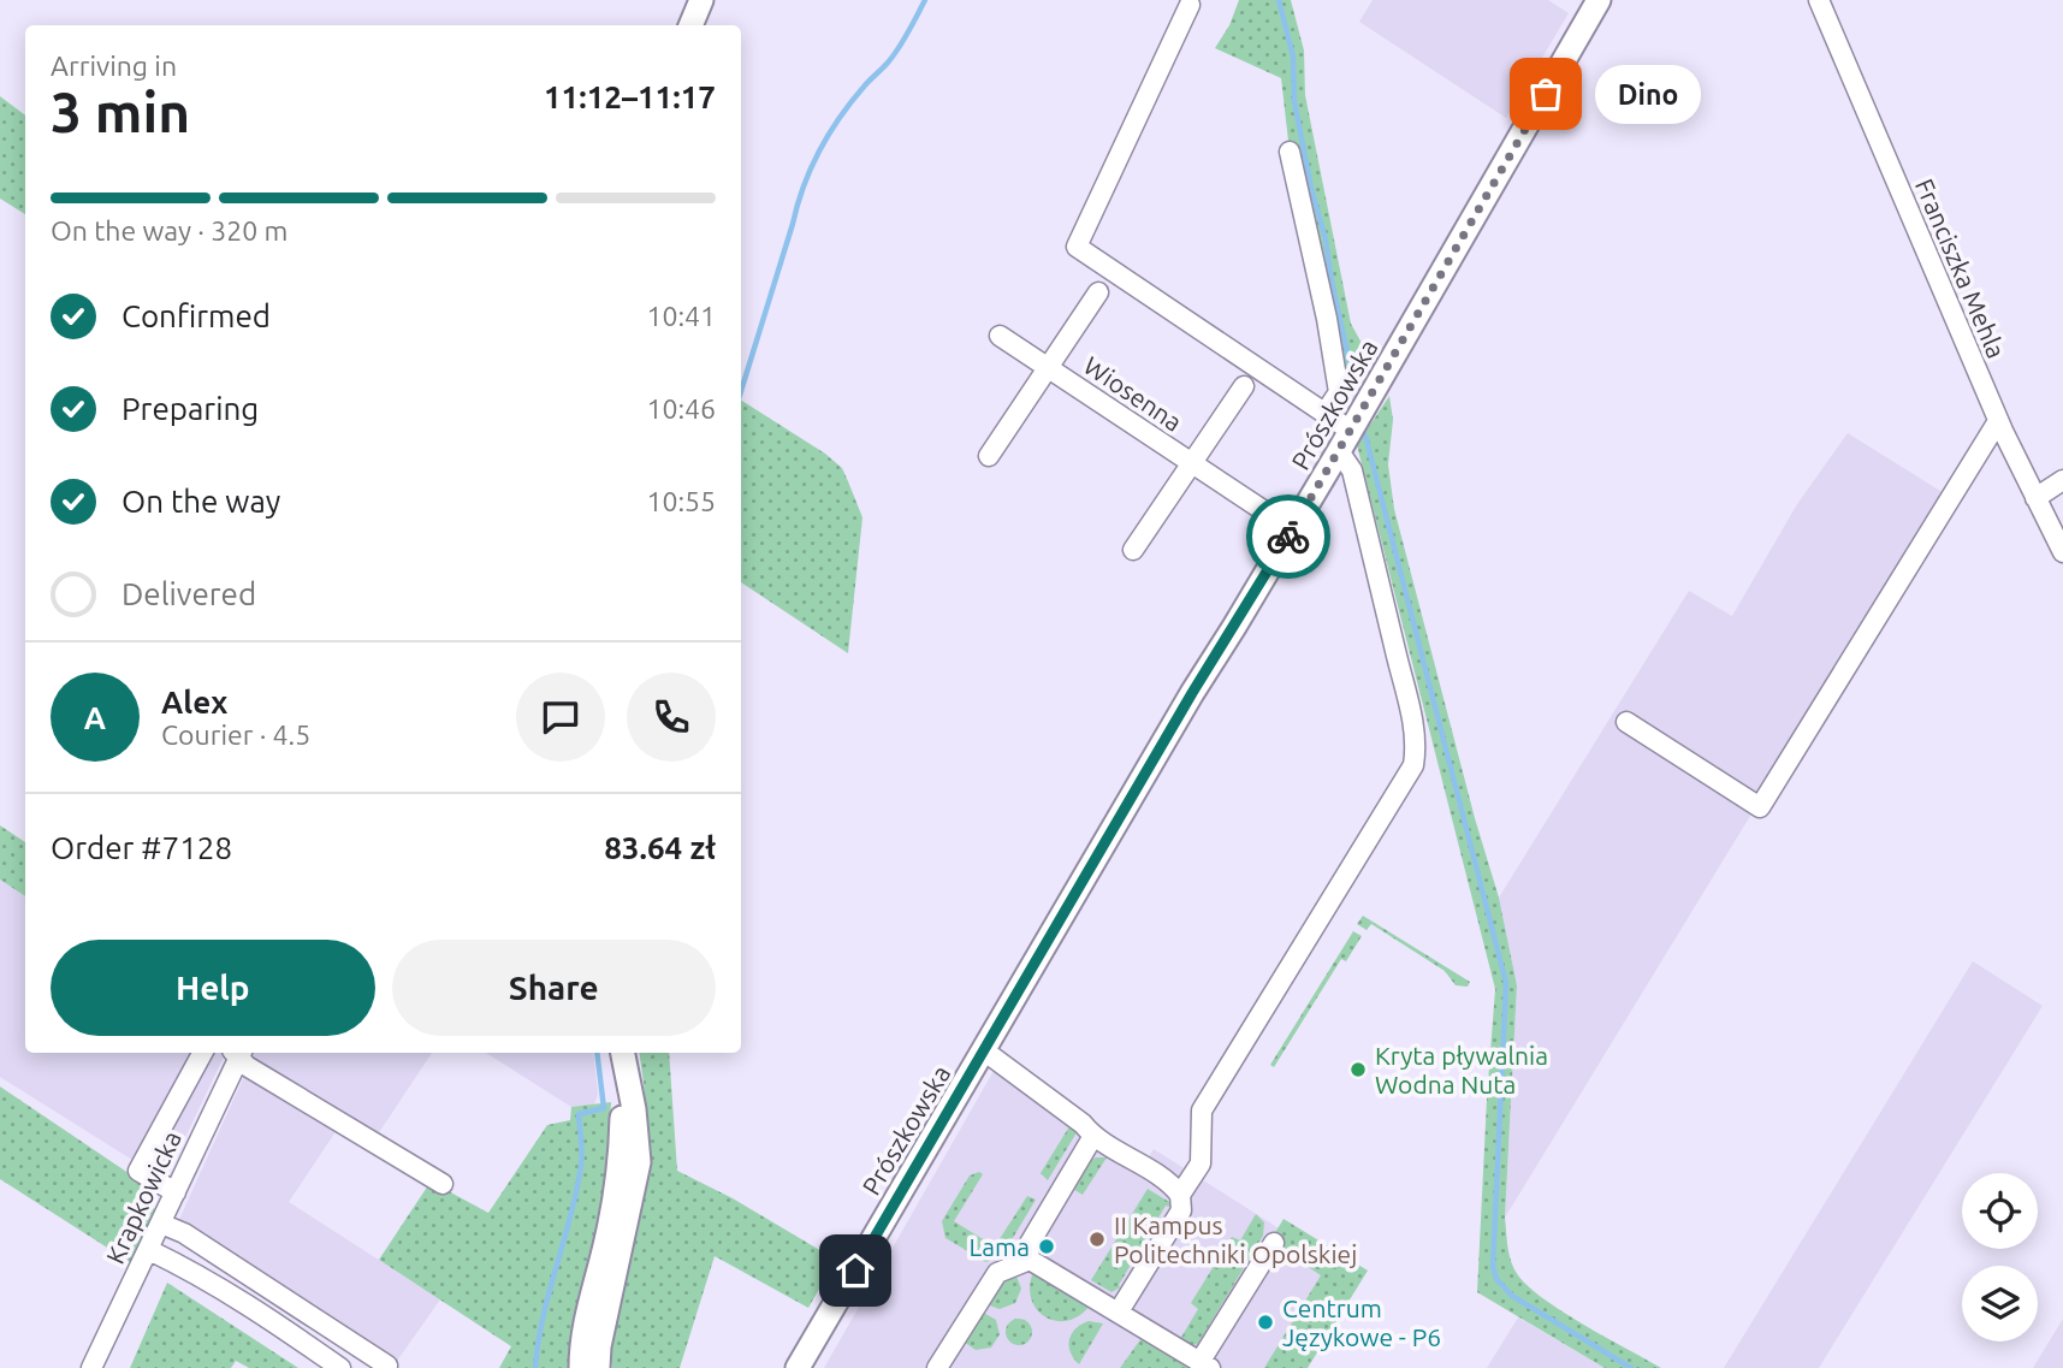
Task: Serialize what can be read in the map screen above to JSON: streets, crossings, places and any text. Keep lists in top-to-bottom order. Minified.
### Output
{"streets":{"main road":["Prószkowska"],"street":["Franciszka Mehla","Wiosenna","Krapkowicka"]},"crossings":[["Wiosenna","Prószkowska"]],"places":["Dino","Kryta pływalnia Wodna Nuta","II Kampus Politechniki Opolskiej","Lama","Centrum Językowe - P6"],"page":{"heading":["3 min","Arriving in","11:12–11:17"],"panel":["Alex","Courier · 4.5","Order #7128","83.64 zł"],"bubble":"Dino","bar":"On the way · 320 m","list":[["Confirmed","10:41"],["Preparing","10:46"],["On the way","10:55"],"Delivered"],"round":"A","buttons":["Help","Share"]}}
